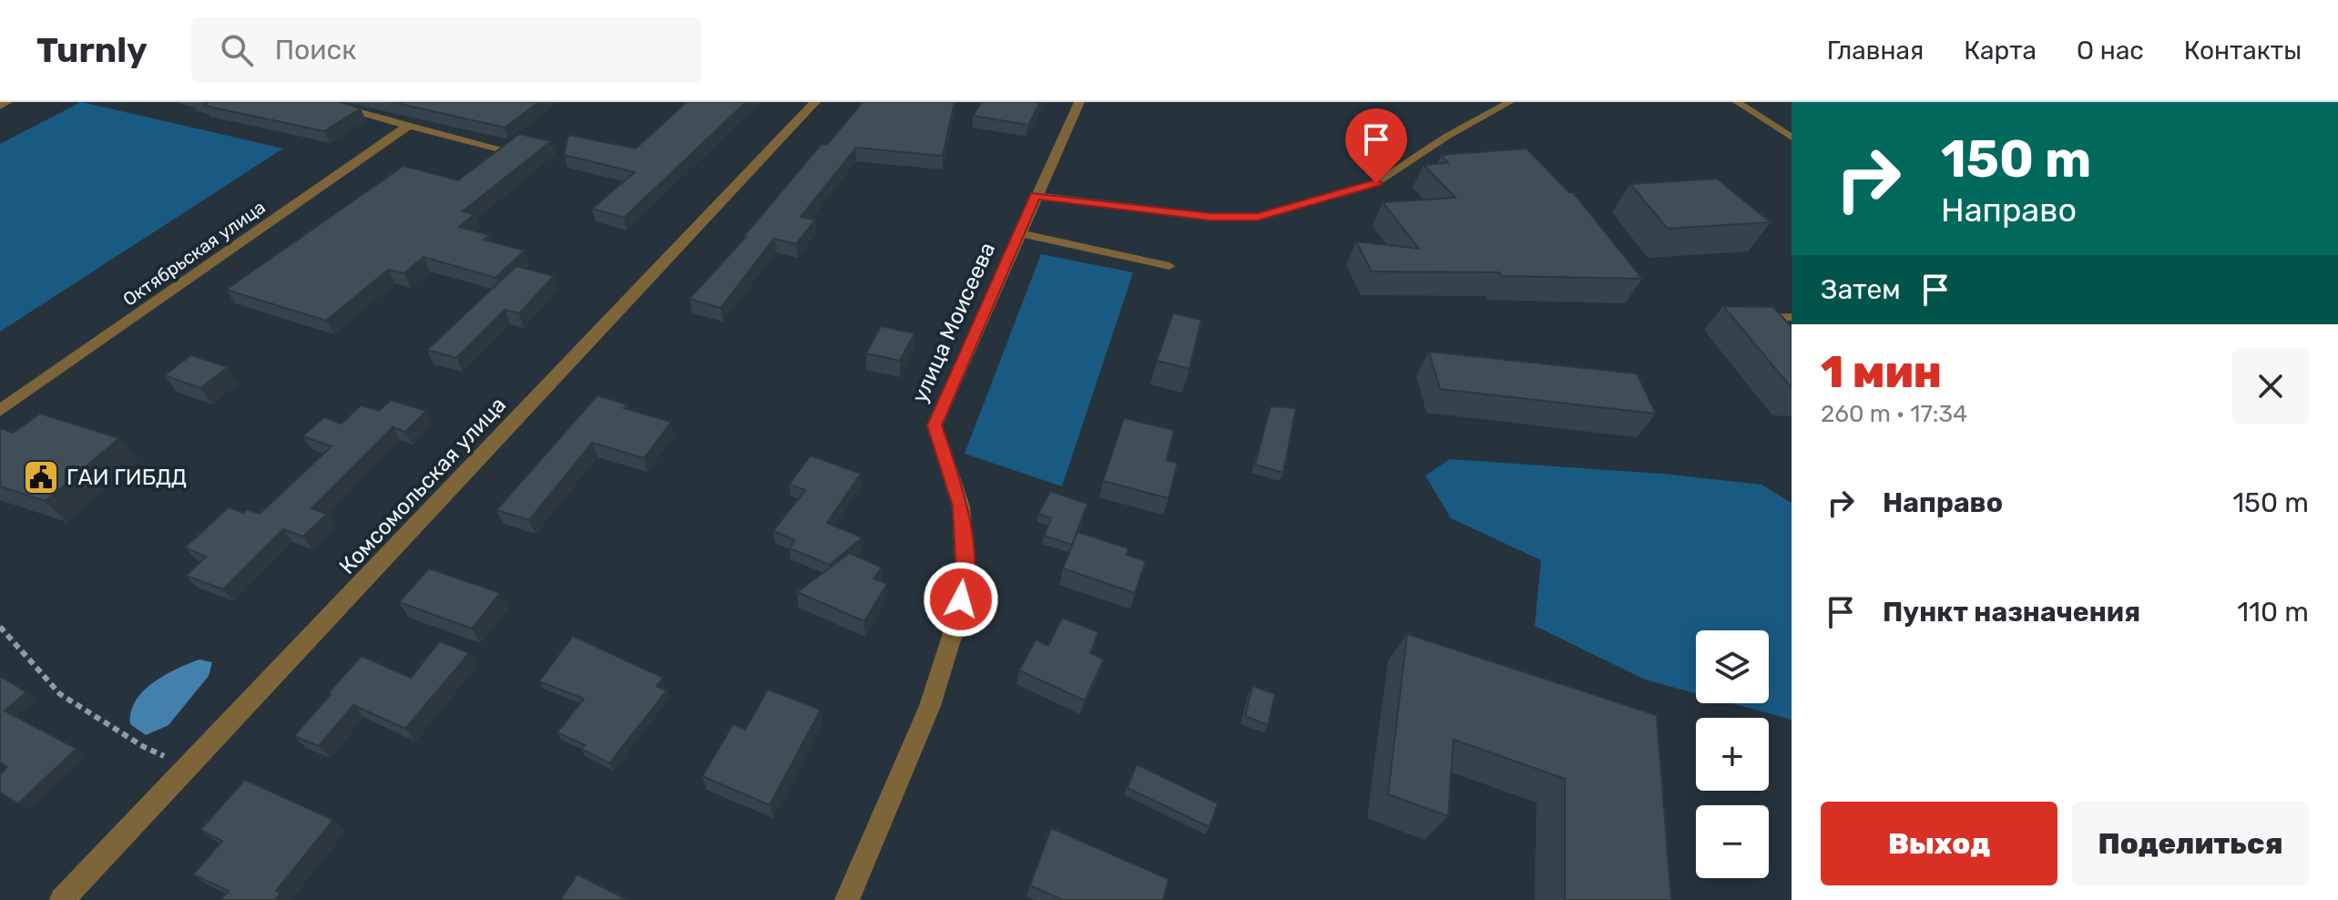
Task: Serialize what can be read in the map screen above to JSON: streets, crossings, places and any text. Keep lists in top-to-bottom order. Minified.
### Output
{"streets":{"street":["Октябрьская улица","улица Моисеева","Комсомольская улица"]},"places":{"public building":["ГАИ ГИБДД"]},"page":{"header":"Turnly","search":"Поиск","nav":["Главная","Карта","О нас","Контакты"],"turn":["150 m","Направо"],"then":"Затем","heading":["1 мин","260 m · 17:34"],"list":[{"name":"Направо","value":"150 m"},{"name":"Пункт назначения","value":"110 m"}],"map_buttons":["+","−"],"buttons":["Выход","Поделиться"]}}
